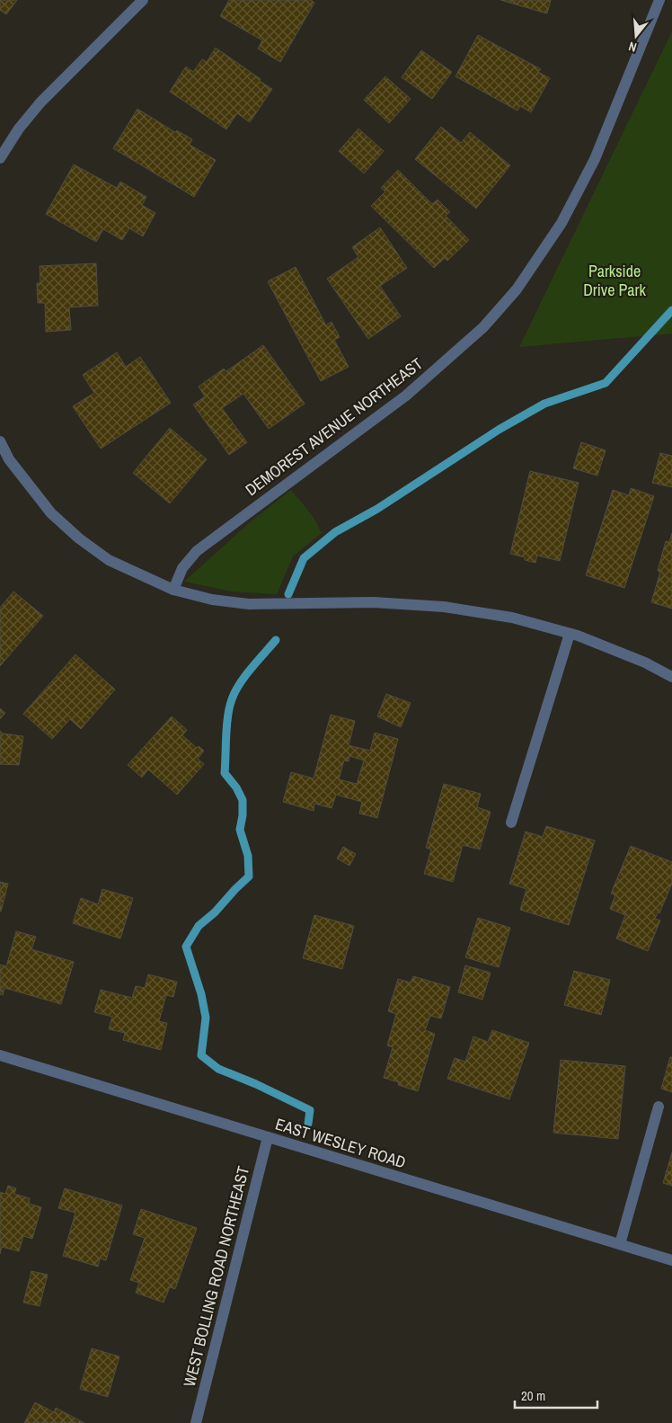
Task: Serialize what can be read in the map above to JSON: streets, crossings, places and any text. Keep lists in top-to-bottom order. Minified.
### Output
{"streets":{"street":["DEMOREST AVENUE NORTHEAST","EAST WESLEY ROAD","WEST BOLLING ROAD NORTHEAST"]},"crossings":[["EAST WESLEY ROAD","WEST BOLLING ROAD NORTHEAST"]],"parks":["Parkside Drive Park"],"scale_bar":"20 m","north":"bottom"}
